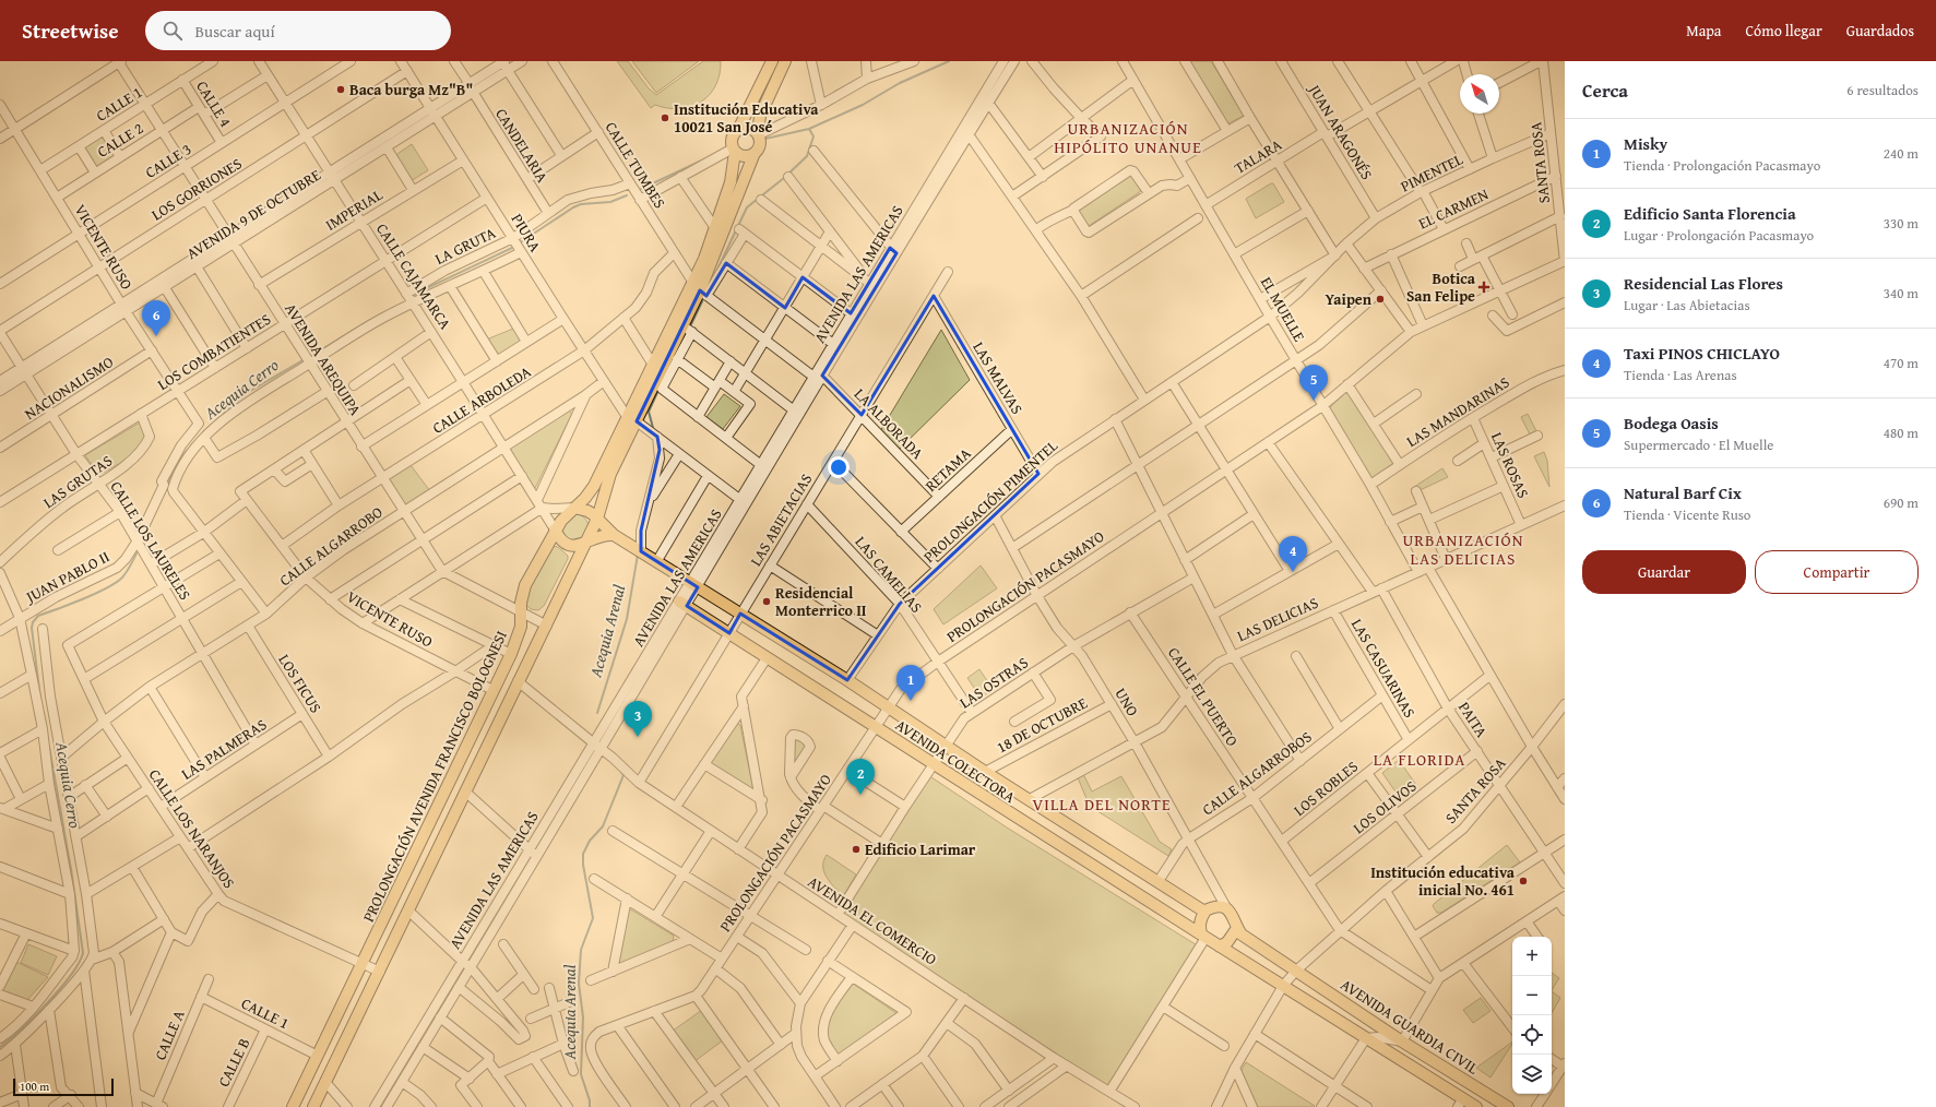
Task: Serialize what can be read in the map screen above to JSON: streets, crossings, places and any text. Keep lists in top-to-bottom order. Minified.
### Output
{"streets":{"main road":["CALLE CAJAMARCA","AVENIDA COLECTORA","PROLONGACIÓN AVENIDA FRANCISCO BOLOGNESI","AVENIDA GUARDIA CIVIL"],"street":["CALLE 1","CALLE 4","JUAN ARAGONÉS","CALLE 2","CANDELARIA","TALARA","CALLE 3","SANTA ROSA","CALLE TUMBES","PIMENTEL","LOS GORRIONES","EL CARMEN","IMPERIAL","AVENIDA 9 DE OCTUBRE","PIURA","LA GRUTA","VICENTE RUSO","AVENIDA LAS AMERICAS","EL MUELLE","LOS COMBATIENTES","AVENIDA AREQUIPA","LAS MALVAS","NACIONALISMO","CALLE ARBOLEDA","LAS MANDARINAS","LA ALBORADA","LAS ROSAS","RETAMA","LAS GRUTAS","PROLONGACIÓN PIMENTEL","LAS ABIETACIAS","CALLE LOS LAURELES","CALLE ALGARROBO","LAS CAMELIAS","JUAN PABLO II","PROLONGACIÓN PACASMAYO","LAS DELICIAS","LAS CASUARINAS","LAS OSTRAS","LOS FICUS","CALLE EL PUERTO","UNO","PAITA","18 DE OCTUBRE","LAS PALMERAS","CALLE ALGARROBOS","LOS ROBLES","LOS OLIVOS","CALLE LOS NARANJOS","AVENIDA EL COMERCIO","CALLE A","CALLE B"]},"crossings":[["CALLE 1","CALLE 4"],["CALLE 1","VICENTE RUSO"],["CALLE 1","AVENIDA AREQUIPA"],["CALLE 1","PROLONGACIÓN AVENIDA FRANCISCO BOLOGNESI"],["CALLE 1","CALLE A"],["CALLE 1","CALLE B"],["CALLE 4","CALLE 2"],["CALLE 4","CALLE 3"],["JUAN ARAGONÉS","TALARA"],["JUAN ARAGONÉS","PIMENTEL"],["CALLE 2","VICENTE RUSO"],["CALLE 2","CALLE CAJAMARCA"],["CALLE 2","AVENIDA AREQUIPA"],["CANDELARIA","AVENIDA 9 DE OCTUBRE"],["CANDELARIA","LA GRUTA"],["TALARA","EL MUELLE"],["CALLE 3","VICENTE RUSO"],["CALLE 3","CALLE CAJAMARCA"],["CALLE 3","AVENIDA AREQUIPA"],["SANTA ROSA","PIMENTEL"],["SANTA ROSA","EL CARMEN"],["SANTA ROSA","PROLONGACIÓN PACASMAYO"],["SANTA ROSA","PAITA"],["SANTA ROSA","AVENIDA COLECTORA"],["SANTA ROSA","AVENIDA GUARDIA CIVIL"],["CALLE TUMBES","LA GRUTA"],["CALLE TUMBES","CALLE ARBOLEDA"],["CALLE TUMBES","LA ALBORADA"],["CALLE TUMBES","PROLONGACIÓN AVENIDA FRANCISCO BOLOGNESI"],["PIMENTEL","EL MUELLE"],["PIMENTEL","PROLONGACIÓN PIMENTEL"],["LOS GORRIONES","PIURA"],["LOS GORRIONES","VICENTE RUSO"],["LOS GORRIONES","CALLE CAJAMARCA"],["LOS GORRIONES","AVENIDA AREQUIPA"],["LOS GORRIONES","CALLE LOS LAURELES"],["IMPERIAL","PIURA"],["IMPERIAL","CALLE CAJAMARCA"],["IMPERIAL","AVENIDA AREQUIPA"],["AVENIDA 9 DE OCTUBRE","PIURA"],["AVENIDA 9 DE OCTUBRE","VICENTE RUSO"],["AVENIDA 9 DE OCTUBRE","CALLE CAJAMARCA"],["AVENIDA 9 DE OCTUBRE","AVENIDA AREQUIPA"],["AVENIDA 9 DE OCTUBRE","CALLE LOS LAURELES"],["PIURA","LA GRUTA"],["PIURA","LOS COMBATIENTES"],["PIURA","CALLE ARBOLEDA"],["PIURA","CALLE ALGARROBO"],["PIURA","PROLONGACIÓN AVENIDA FRANCISCO BOLOGNESI"],["LA GRUTA","CALLE CAJAMARCA"],["VICENTE RUSO","LOS COMBATIENTES"],["VICENTE RUSO","NACIONALISMO"],["VICENTE RUSO","CALLE ARBOLEDA"],["VICENTE RUSO","CALLE ALGARROBO"],["VICENTE RUSO","JUAN PABLO II"],["VICENTE RUSO","PROLONGACIÓN AVENIDA FRANCISCO BOLOGNESI"],["AVENIDA LAS AMERICAS","LA ALBORADA"],["AVENIDA LAS AMERICAS","AVENIDA COLECTORA"],["AVENIDA LAS AMERICAS","AVENIDA EL COMERCIO"],["CALLE CAJAMARCA","LOS COMBATIENTES"],["CALLE CAJAMARCA","CALLE ARBOLEDA"],["CALLE CAJAMARCA","CALLE ALGARROBO"],["CALLE CAJAMARCA","AVENIDA COLECTORA"],["CALLE CAJAMARCA","PROLONGACIÓN AVENIDA FRANCISCO BOLOGNESI"],["EL MUELLE","LAS MANDARINAS"],["EL MUELLE","PROLONGACIÓN PIMENTEL"],["EL MUELLE","PROLONGACIÓN PACASMAYO"],["EL MUELLE","LAS DELICIAS"],["LOS COMBATIENTES","AVENIDA AREQUIPA"],["LOS COMBATIENTES","LAS GRUTAS"],["LOS COMBATIENTES","CALLE LOS LAURELES"],["AVENIDA AREQUIPA","CALLE ARBOLEDA"],["AVENIDA AREQUIPA","CALLE ALGARROBO"],["LAS MALVAS","RETAMA"],["LAS MALVAS","PROLONGACIÓN PIMENTEL"],["LAS MALVAS","LAS ABIETACIAS"],["NACIONALISMO","CALLE LOS LAURELES"],["LAS MANDARINAS","LAS ROSAS"],["LA ALBORADA","RETAMA"],["LA ALBORADA","LAS ABIETACIAS"],["LAS ROSAS","LAS DELICIAS"],["LAS GRUTAS","CALLE LOS LAURELES"],["PROLONGACIÓN PIMENTEL","LAS CAMELIAS"],["PROLONGACIÓN PIMENTEL","UNO"],["PROLONGACIÓN PIMENTEL","AVENIDA COLECTORA"],["LAS ABIETACIAS","LAS CAMELIAS"],["LAS ABIETACIAS","AVENIDA COLECTORA"],["LAS ABIETACIAS","AVENIDA EL COMERCIO"],["CALLE LOS LAURELES","CALLE ALGARROBO"],["CALLE LOS LAURELES","JUAN PABLO II"],["CALLE LOS LAURELES","LAS PALMERAS"],["CALLE LOS LAURELES","CALLE LOS NARANJOS"],["CALLE ALGARROBO","LOS FICUS"],["CALLE ALGARROBO","CALLE LOS NARANJOS"],["LAS CAMELIAS","PROLONGACIÓN PACASMAYO"],["LAS CAMELIAS","LAS OSTRAS"],["PROLONGACIÓN PACASMAYO","UNO"],["PROLONGACIÓN PACASMAYO","AVENIDA COLECTORA"],["PROLONGACIÓN PACASMAYO","AVENIDA EL COMERCIO"],["LAS DELICIAS","LAS CASUARINAS"],["LAS DELICIAS","CALLE EL PUERTO"],["LAS DELICIAS","UNO"],["LAS DELICIAS","PAITA"],["LAS DELICIAS","AVENIDA COLECTORA"],["LAS CASUARINAS","CALLE ALGARROBOS"],["LAS CASUARINAS","LOS ROBLES"],["LAS OSTRAS","CALLE EL PUERTO"],["LAS OSTRAS","UNO"],["LAS OSTRAS","AVENIDA COLECTORA"],["LAS OSTRAS","AVENIDA EL COMERCIO"],["LOS FICUS","LAS PALMERAS"],["CALLE EL PUERTO","CALLE ALGARROBOS"],["UNO","18 DE OCTUBRE"],["UNO","AVENIDA COLECTORA"],["UNO","CALLE ALGARROBOS"],["PAITA","LOS ROBLES"],["PAITA","LOS OLIVOS"],["18 DE OCTUBRE","AVENIDA COLECTORA"],["LAS PALMERAS","CALLE LOS NARANJOS"],["AVENIDA COLECTORA","CALLE ALGARROBOS"],["AVENIDA COLECTORA","PROLONGACIÓN AVENIDA FRANCISCO BOLOGNESI"],["AVENIDA COLECTORA","AVENIDA GUARDIA CIVIL"],["PROLONGACIÓN AVENIDA FRANCISCO BOLOGNESI","CALLE LOS NARANJOS"]],"districts":["URBANIZACIÓN HIPÓLITO UNANUE","URBANIZACIÓN LAS DELICIAS","LA FLORIDA","VILLA DEL NORTE"],"water":["Acequia Cerro","Acequia Arenal"],"places":{"other":["Baca burga Mz\"B\"","Institución Educativa 10021 San José","Yaipen","Residencial Monterrico II","Edificio Larimar","Institución educativa inicial No. 461"],"health":["Botica San Felipe"]},"scale_bar":"100 m","north":"top left","page":{"header":"Streetwise","search":"Buscar aquí","nav":["Mapa","Cómo llegar","Guardados"],"heading":["Cerca","6 resultados"],"list":[{"mark":"1","name":"Misky","note":"Tienda · Prolongación Pacasmayo","value":"240 m"},{"mark":"2","name":"Edificio Santa Florencia","note":"Lugar · Prolongación Pacasmayo","value":"330 m"},{"mark":"3","name":"Residencial Las Flores","note":"Lugar · Las Abietacias","value":"340 m"},{"mark":"4","name":"Taxi PINOS CHICLAYO","note":"Tienda · Las Arenas","value":"470 m"},{"mark":"5","name":"Bodega Oasis","note":"Supermercado · El Muelle","value":"480 m"},{"mark":"6","name":"Natural Barf Cix","note":"Tienda · Vicente Ruso","value":"690 m"}],"pins":["6","5","4","1","3","2"],"buttons":["Guardar","Compartir"],"map_buttons":["+","−"],"scale":"100 m"}}
